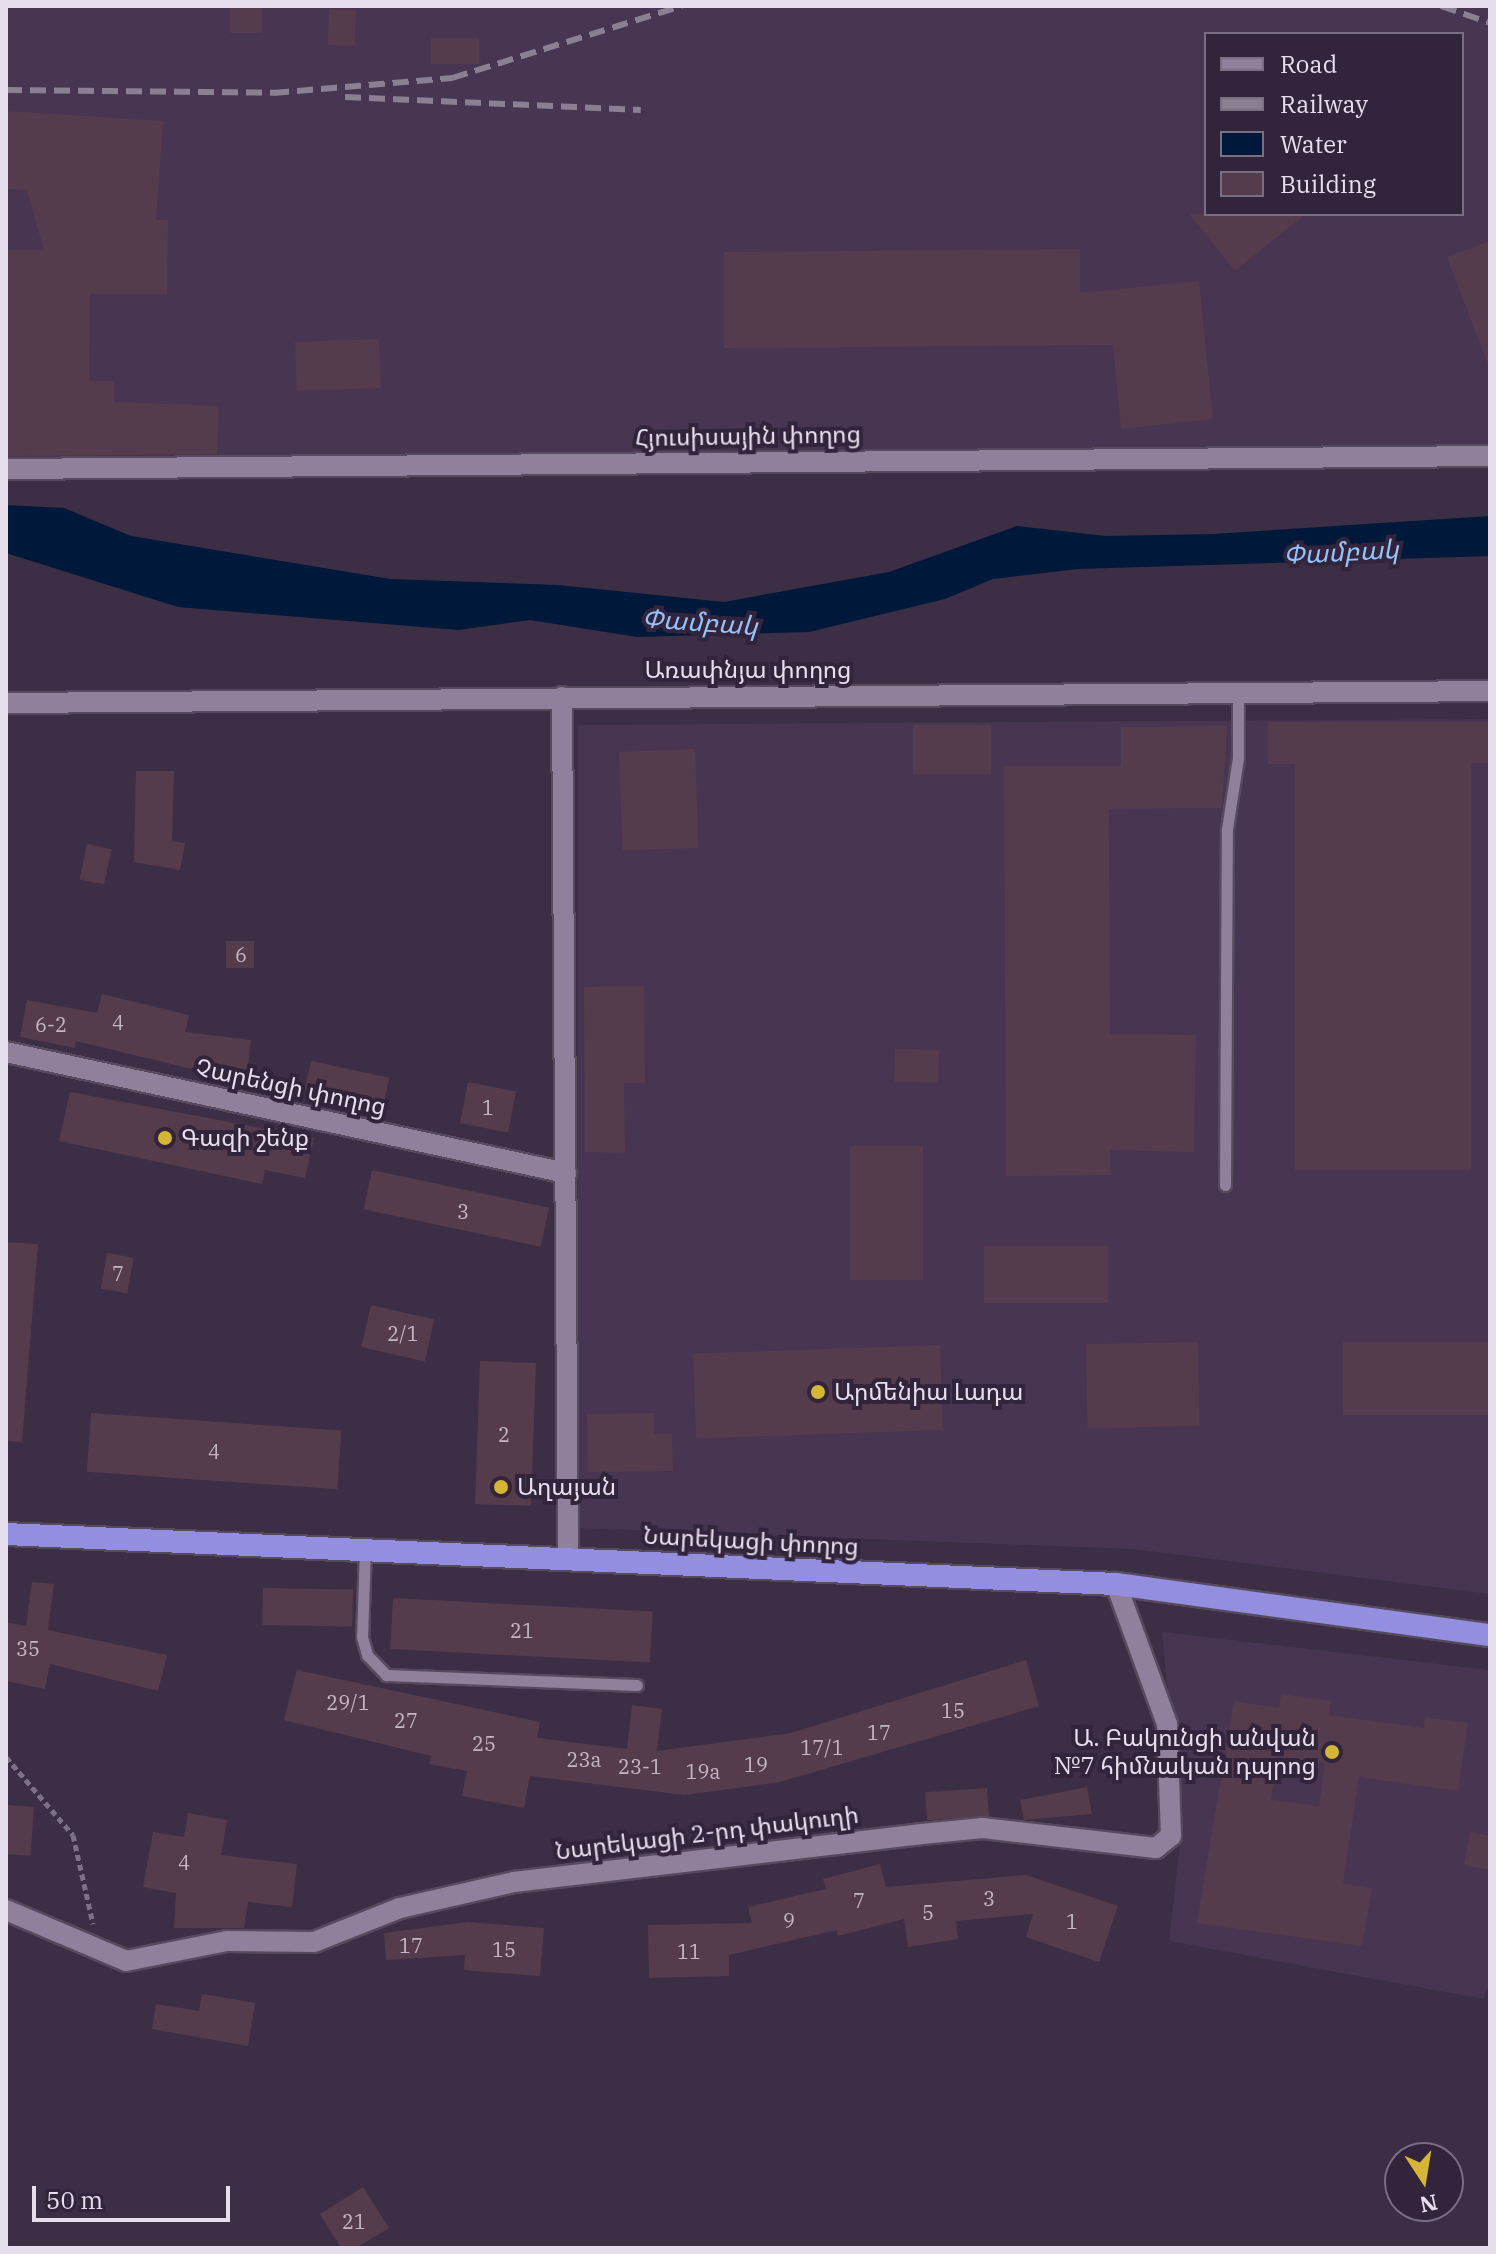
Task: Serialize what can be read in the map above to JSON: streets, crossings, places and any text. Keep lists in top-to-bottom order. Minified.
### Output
{"streets":{"highway":["Նարեկացի փողոց"],"street":["Հյուսիսային փողոց","Առափնյա փողոց","Չարենցի փողոց","Նարեկացի 2-րդ փակուղի"]},"crossings":[["Նարեկացի փողոց","Նարեկացի 2-րդ փակուղի"]],"water":["Փամբակ"],"places":["Գազի շենք","Արմենիա Լադա","Աղայան","Ա. Բակունցի անվան №7 հիմնական դպրոց"],"house_numbers":["6","4","6-2","1","3","7","2/1","2","4","21","35","29/1","15","27","17","25","17/1","23a","19","23-1","19a","4","3","7","5","9","1","17","15","11","21"],"legend":["Road","Railway","Water","Building"],"scale_bar":"50 m","north":"bottom"}
